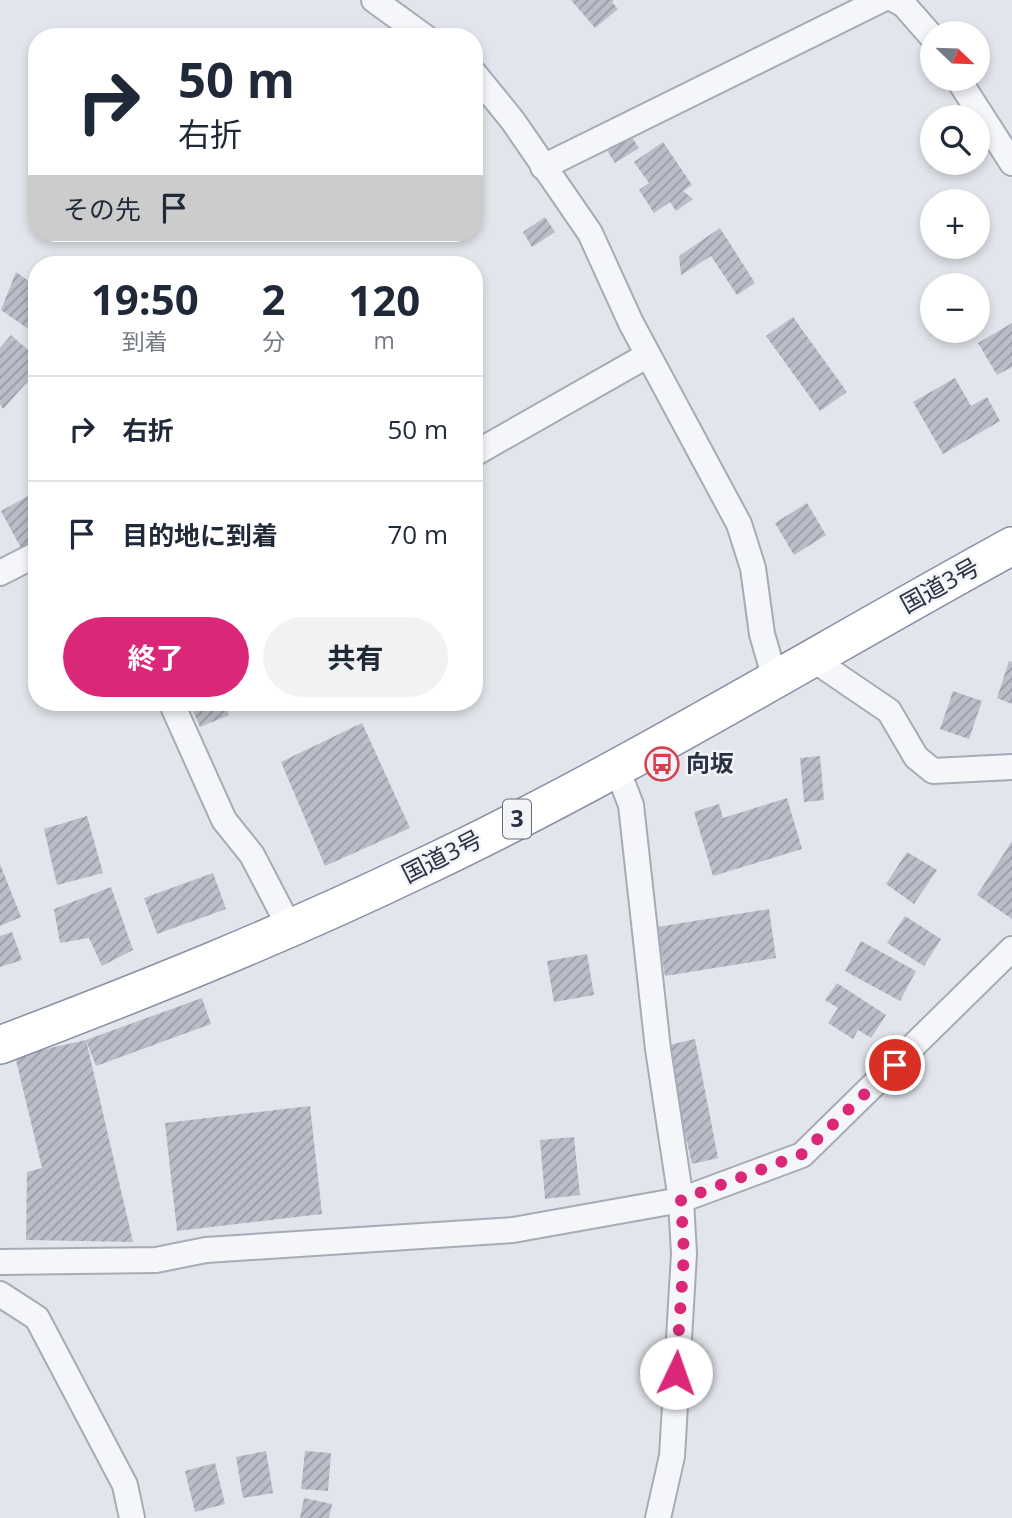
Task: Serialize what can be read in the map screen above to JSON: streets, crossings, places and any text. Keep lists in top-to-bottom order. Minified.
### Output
{"streets":{"highway":["国道3号","3"]},"places":{"bus stop":["向坂"]},"north":"bottom right","page":{"map_buttons":["+","−"],"turn":["50 m","右折"],"then":"その先","eta":["19:50","到着","2","分","120","m"],"list":[{"name":"右折","value":"50 m"},{"name":"目的地に到着","value":"70 m"}],"buttons":["終了","共有"]}}
